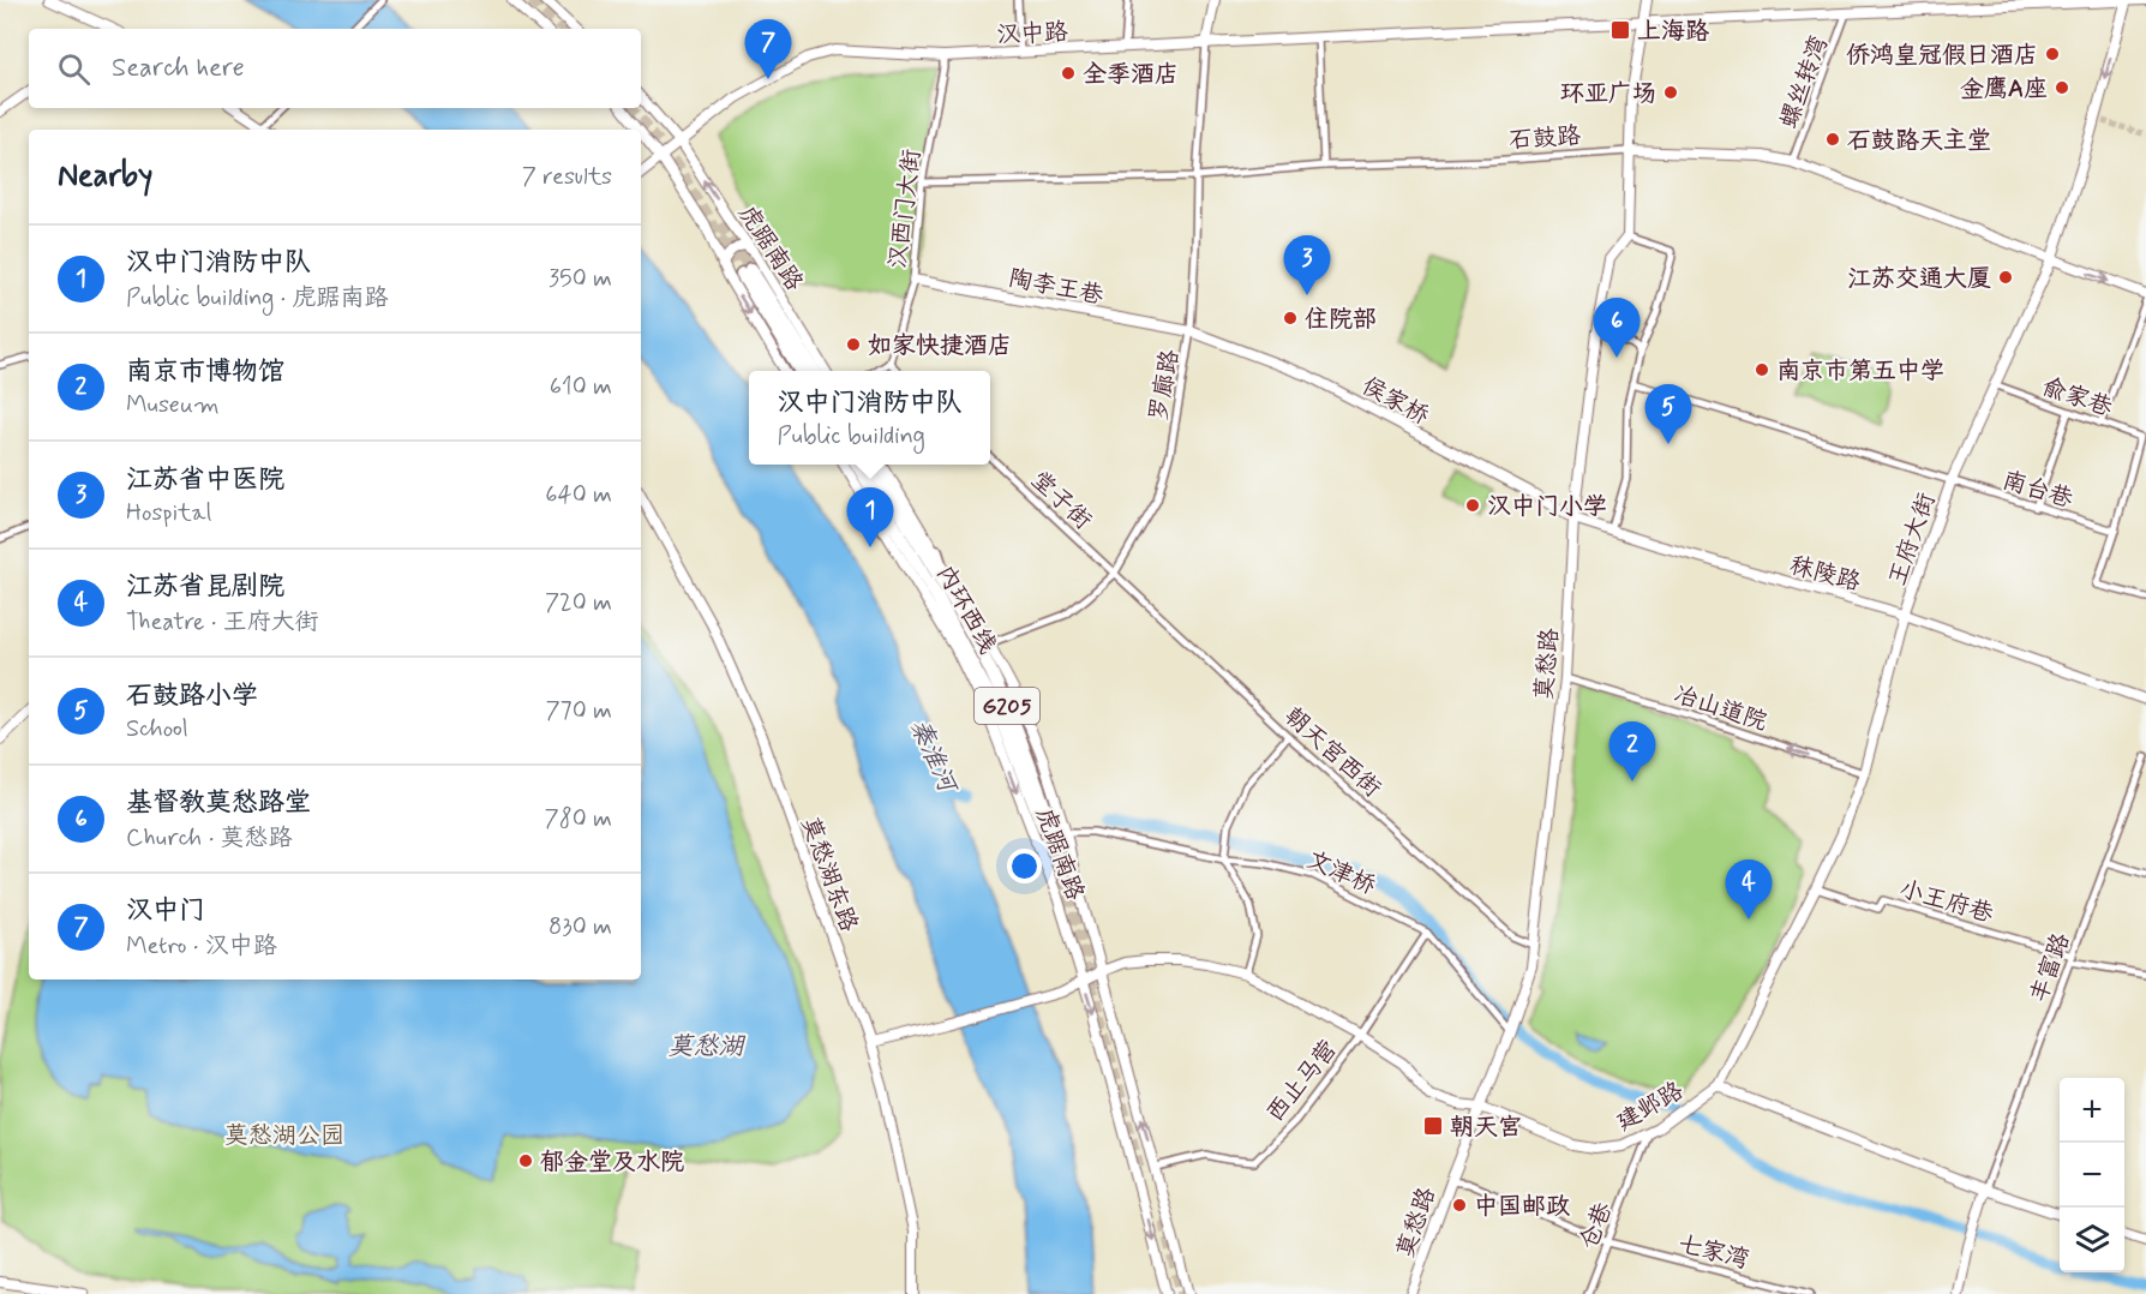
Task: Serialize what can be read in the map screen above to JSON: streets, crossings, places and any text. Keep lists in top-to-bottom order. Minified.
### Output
{"streets":{"highway":["内环西线","G205"],"main road":["汉中路","虎踞南路"],"street":["螺丝转湾","石鼓路","汉西门大街","陶李王巷","罗廊路","俞家巷","侯家桥","南台巷","堂子街","王府大街","秣陵路","莫愁路","冶山道院","朝天宫西街","文津桥","莫愁湖东路","小王府巷","丰富路","西止马营","建邺路","仓巷","七家湾"]},"crossings":[["汉中路","螺丝转湾"],["汉中路","汉西门大街"],["汉中路","虎踞南路"],["汉中路","罗廊路"],["汉中路","王府大街"],["螺丝转湾","石鼓路"],["石鼓路","汉西门大街"],["石鼓路","罗廊路"],["石鼓路","王府大街"],["汉西门大街","陶李王巷"],["虎踞南路","罗廊路"],["虎踞南路","文津桥"],["虎踞南路","西止马营"],["虎踞南路","建邺路"],["陶李王巷","罗廊路"],["陶李王巷","侯家桥"],["罗廊路","侯家桥"],["罗廊路","堂子街"],["罗廊路","朝天宫西街"],["俞家巷","南台巷"],["俞家巷","王府大街"],["侯家桥","秣陵路"],["侯家桥","莫愁路"],["南台巷","王府大街"],["堂子街","朝天宫西街"],["王府大街","秣陵路"],["王府大街","冶山道院"],["王府大街","小王府巷"],["王府大街","建邺路"],["秣陵路","莫愁路"],["莫愁路","冶山道院"],["莫愁路","朝天宫西街"],["莫愁路","文津桥"],["莫愁路","建邺路"],["莫愁路","七家湾"],["文津桥","西止马营"],["莫愁湖东路","建邺路"],["小王府巷","丰富路"],["丰富路","建邺路"],["西止马营","建邺路"],["建邺路","仓巷"],["仓巷","七家湾"]],"one_way":["冶山道院"],"water":["秦淮河","莫愁湖"],"parks":["莫愁湖公园"],"places":{"transit":["上海路","朝天宫"],"other":["侨鸿皇冠假日酒店","全季酒店","金鹰A座","环亚广场","石鼓路天主堂","江苏交通大厦","住院部","如家快捷酒店","南京市第五中学","汉中门小学","郁金堂及水院","中国邮政"]},"page":{"pins":["7","3","6","5","1","2","4"],"search":"Search here","heading":["Nearby","7 results"],"list":[{"mark":"1","name":"汉中门消防中队","note":"Public building · 虎踞南路","value":"350 m"},{"mark":"2","name":"南京市博物馆","note":"Museum","value":"610 m"},{"mark":"3","name":"江苏省中医院","note":"Hospital","value":"640 m"},{"mark":"4","name":"江苏省昆剧院","note":"Theatre · 王府大街","value":"720 m"},{"mark":"5","name":"石鼓路小学","note":"School","value":"770 m"},{"mark":"6","name":"基督教莫愁路堂","note":"Church · 莫愁路","value":"780 m"},{"mark":"7","name":"汉中门","note":"Metro · 汉中路","value":"830 m"}],"popup":["汉中门消防中队","Public building"],"map_buttons":["+","−"]}}
